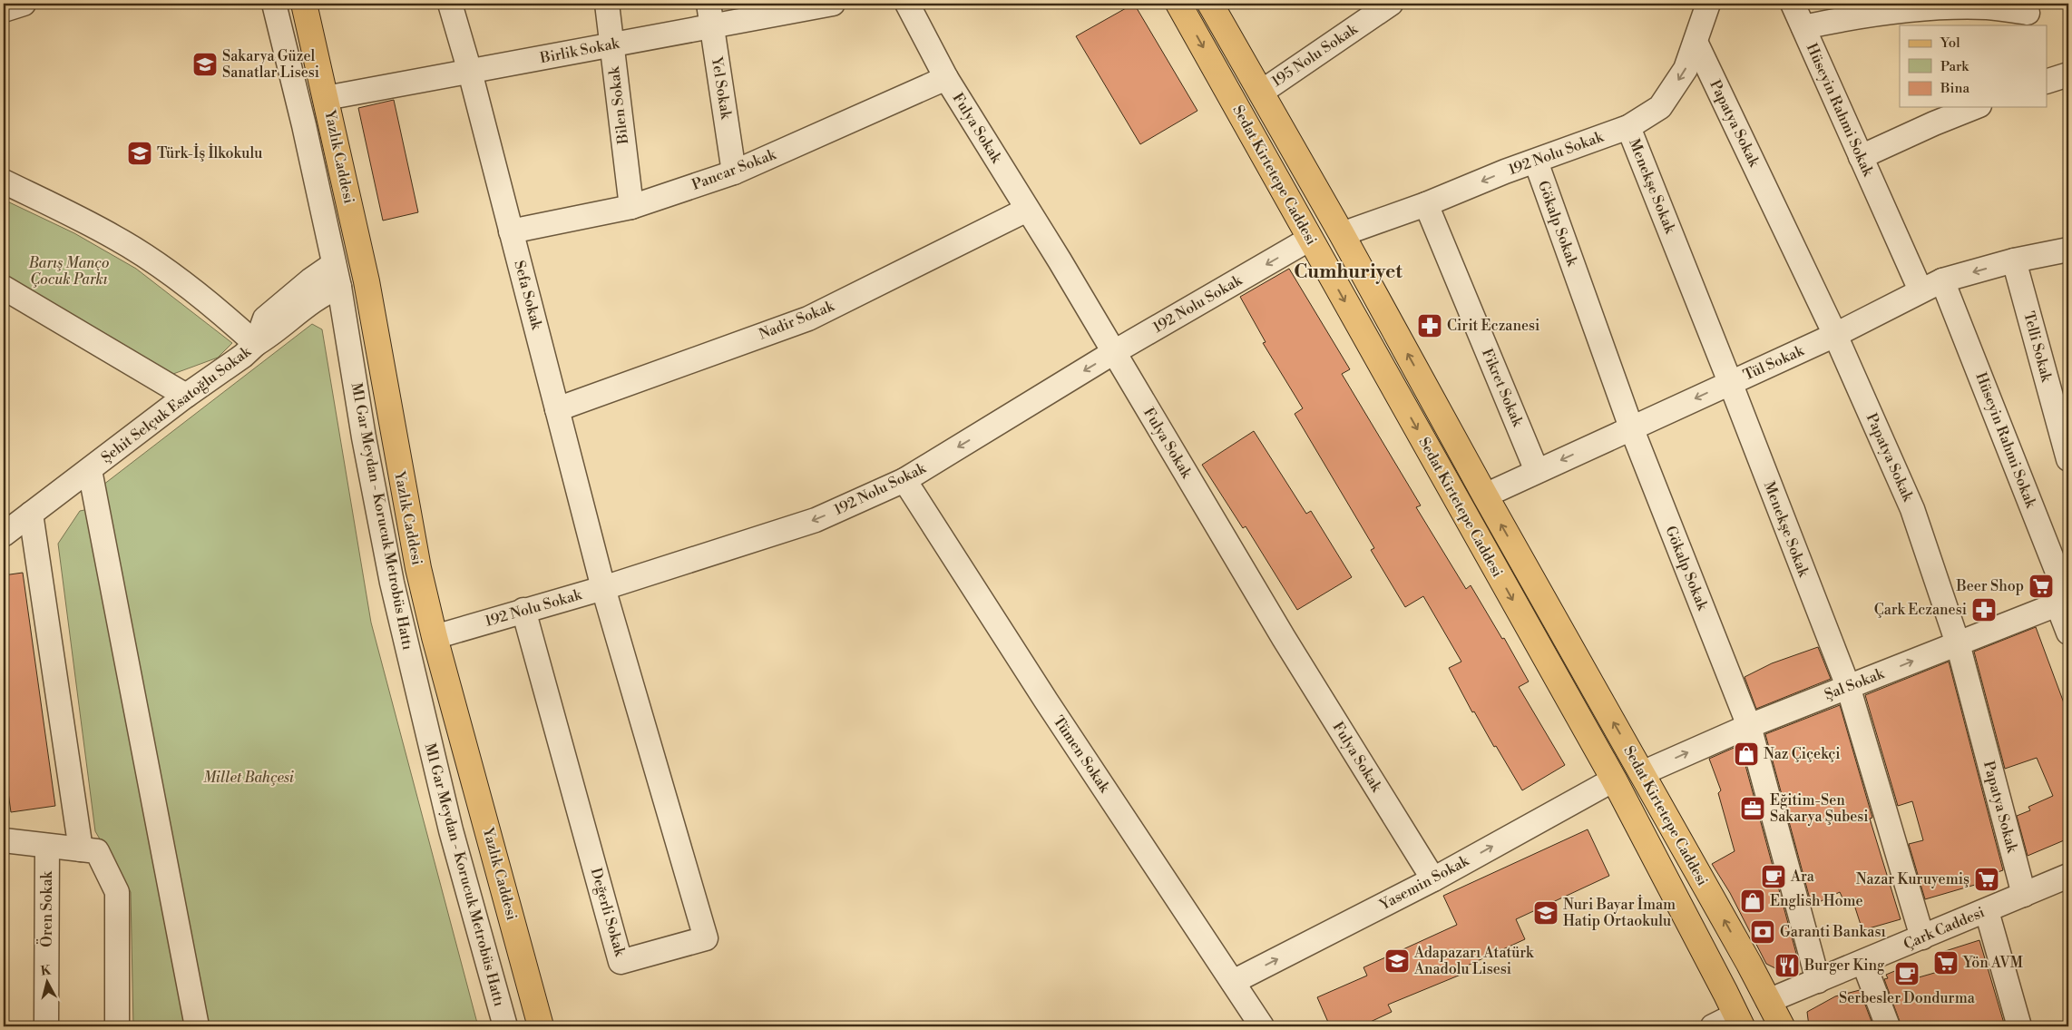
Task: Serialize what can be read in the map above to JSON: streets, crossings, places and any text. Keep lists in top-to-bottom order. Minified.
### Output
{"streets":{"main road":["Yazlık Caddesi","Sedat Kirtetepe Caddesi"],"street":["Birlik Sokak","195 Nolu Sokak","Yel Sokak","Bilen Sokak","Hüseyin Rahmi Sokak","Papatya Sokak","Fulya Sokak","192 Nolu Sokak","Pancar Sokak","Menekşe Sokak","Gökalp Sokak","Sefa Sokak","Nadir Sokak","Telli Sokak","Tül Sokak","Fikret Sokak","Şehit Selçuk Esatoğlu Sokak","M1 Gar Meydan - Korucuk Metrobüs Hattı","Şal Sokak","Tümen Sokak","Yasemin Sokak","Ören Sokak","Değerli Sokak","Çark Caddesi"]},"crossings":[["Birlik Sokak","Yel Sokak"],["Birlik Sokak","Bilen Sokak"],["Birlik Sokak","Yazlık Caddesi"],["Birlik Sokak","Sefa Sokak"],["195 Nolu Sokak","Sedat Kirtetepe Caddesi"],["Yel Sokak","Pancar Sokak"],["Bilen Sokak","Pancar Sokak"],["Hüseyin Rahmi Sokak","Tül Sokak"],["Hüseyin Rahmi Sokak","Şal Sokak"],["Papatya Sokak","192 Nolu Sokak"],["Papatya Sokak","Tül Sokak"],["Papatya Sokak","Şal Sokak"],["Papatya Sokak","Çark Caddesi"],["Fulya Sokak","192 Nolu Sokak"],["Fulya Sokak","Pancar Sokak"],["Fulya Sokak","Nadir Sokak"],["Fulya Sokak","Yasemin Sokak"],["192 Nolu Sokak","Yazlık Caddesi"],["192 Nolu Sokak","Sedat Kirtetepe Caddesi"],["192 Nolu Sokak","Menekşe Sokak"],["192 Nolu Sokak","Gökalp Sokak"],["192 Nolu Sokak","Sefa Sokak"],["192 Nolu Sokak","Fikret Sokak"],["192 Nolu Sokak","Tümen Sokak"],["192 Nolu Sokak","Değerli Sokak"],["Pancar Sokak","Sefa Sokak"],["Sedat Kirtetepe Caddesi","Tül Sokak"],["Sedat Kirtetepe Caddesi","Şal Sokak"],["Sedat Kirtetepe Caddesi","Yasemin Sokak"],["Sedat Kirtetepe Caddesi","Çark Caddesi"],["Menekşe Sokak","Tül Sokak"],["Menekşe Sokak","Şal Sokak"],["Menekşe Sokak","Çark Caddesi"],["Gökalp Sokak","Tül Sokak"],["Gökalp Sokak","Şal Sokak"],["Gökalp Sokak","Çark Caddesi"],["Sefa Sokak","Nadir Sokak"],["Sefa Sokak","Değerli Sokak"],["Telli Sokak","Tül Sokak"],["Tül Sokak","Fikret Sokak"],["Şehit Selçuk Esatoğlu Sokak","M1 Gar Meydan - Korucuk Metrobüs Hattı"],["Tümen Sokak","Yasemin Sokak"]],"one_way":["192 Nolu Sokak","Tül Sokak","Şal Sokak","Yasemin Sokak"],"districts":["Cumhuriyet"],"parks":["Barış Manço Çocuk Parkı","Millet Bahçesi"],"places":{"school or university":["Sakarya Güzel Sanatlar Lisesi","Türk-İş İlkokulu","Nuri Bayar İmam Hatip Ortaokulu","Adapazarı Atatürk Anadolu Lisesi"],"pharmacy":["Cirit Eczanesi","Çark Eczanesi"],"supermarket":["Beer Shop","Nazar Kuruyemiş","Yön AVM"],"shop":["Naz Çiçekçi","English Home"],"office":["Eğitim-Sen Sakarya Şubesi"],"cafe":["Ara","Serbesler Dondurma"],"bank":["Garanti Bankası"],"restaurant":["Burger King"]},"legend":["Yol","Park","Bina"],"north":"top"}
